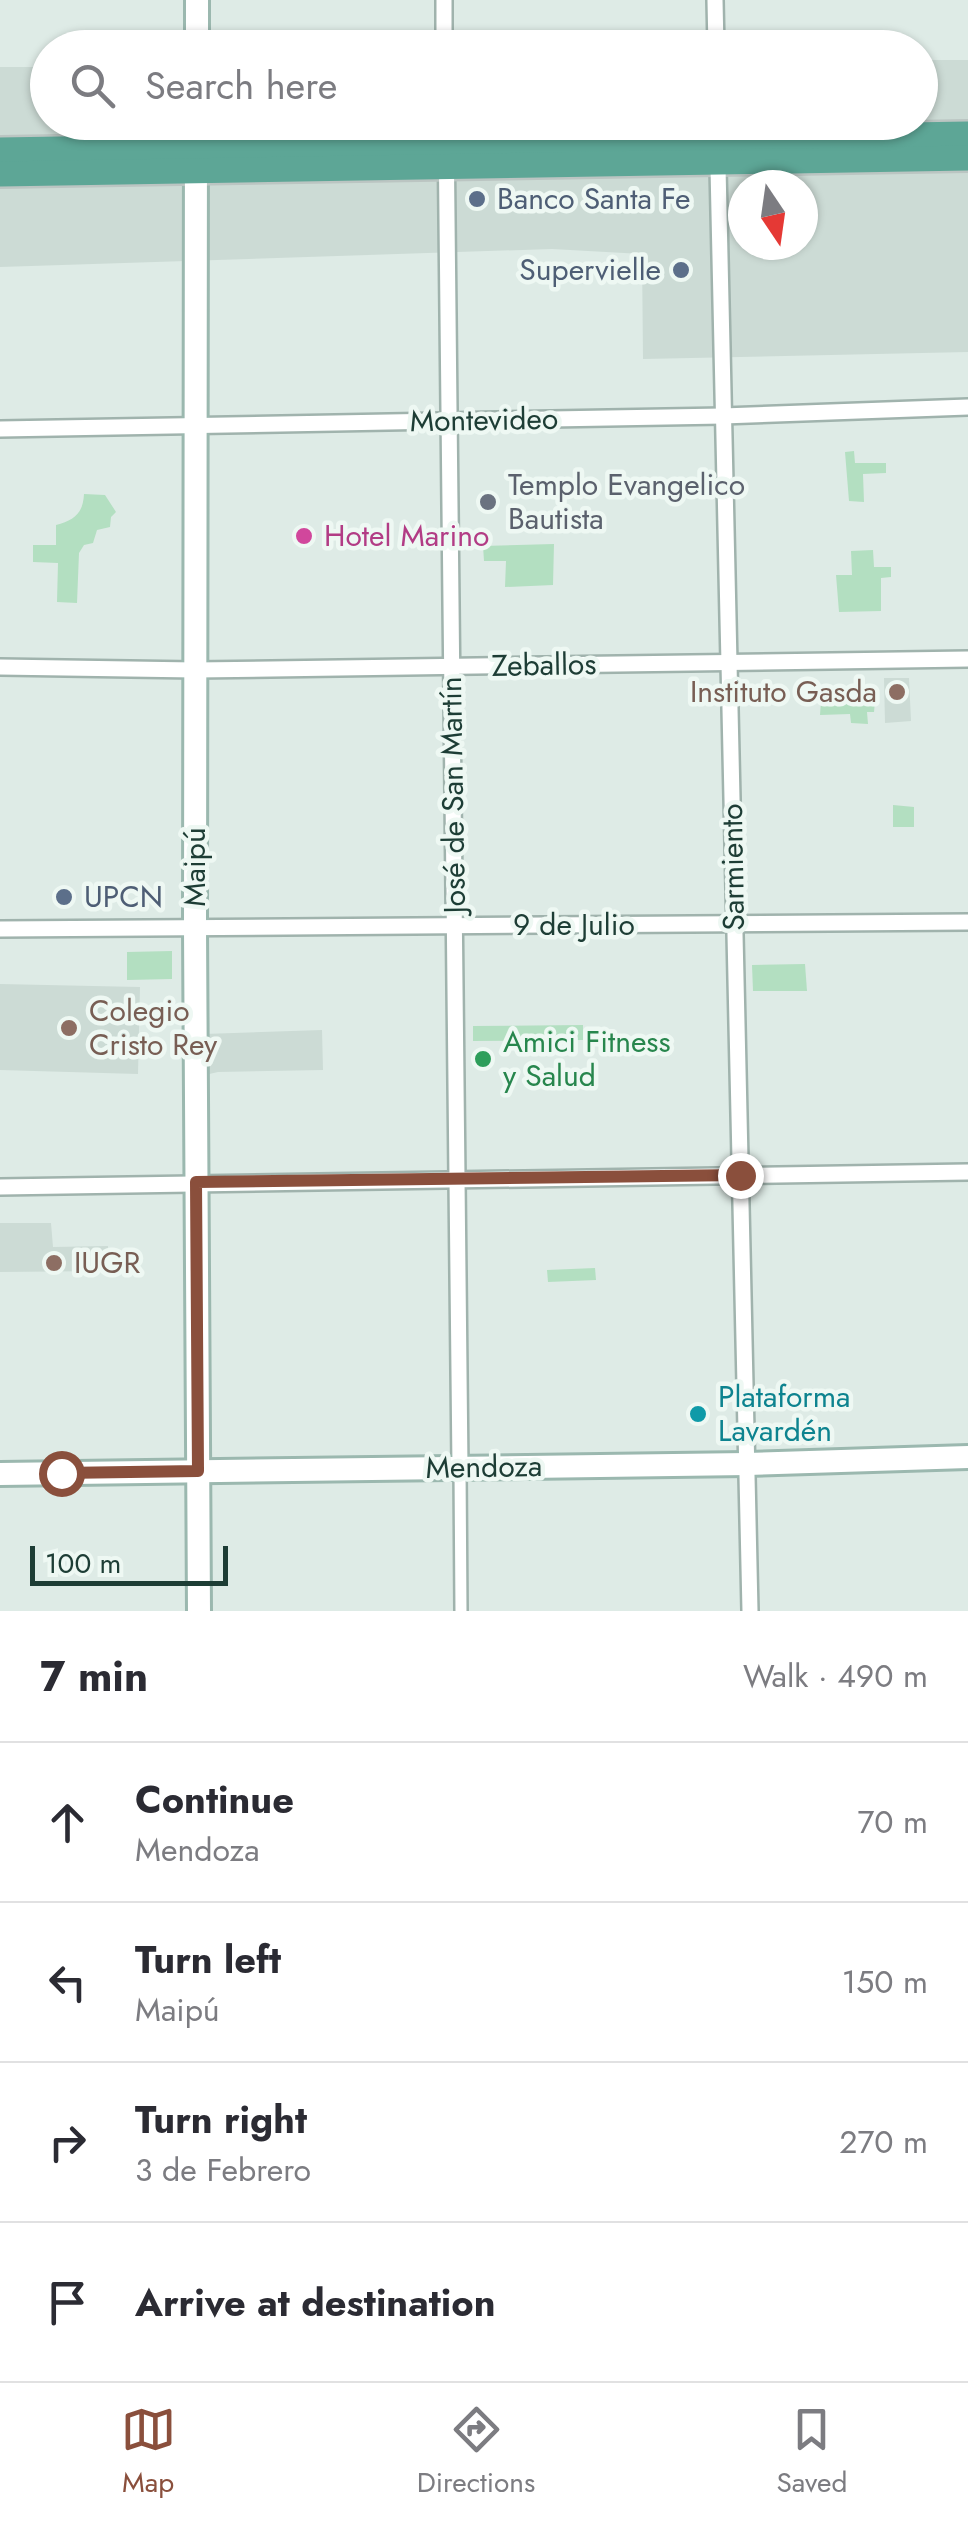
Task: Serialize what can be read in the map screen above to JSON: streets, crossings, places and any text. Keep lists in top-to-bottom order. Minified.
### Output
{"streets":{"main road":["Maipú","Mendoza"],"street":["Montevideo","Zeballos","José de San Martín","Sarmiento","9 de Julio"]},"crossings":[["Montevideo","José de San Martín"],["Montevideo","Maipú"],["Montevideo","Sarmiento"],["Zeballos","José de San Martín"],["Zeballos","Maipú"],["Zeballos","Sarmiento"],["José de San Martín","9 de Julio"],["José de San Martín","Mendoza"],["Maipú","9 de Julio"],["Maipú","Mendoza"],["Sarmiento","9 de Julio"],["Sarmiento","Mendoza"]],"places":["Banco Santa Fe","Supervielle","Templo Evangelico Bautista","Hotel Marino","Instituto Gasda","UPCN","Colegio Cristo Rey","Amici Fitness y Salud","IUGR","Plataforma Lavardén"],"scale_bar":"100 m","north":"bottom","page":{"search":"Search here","scale":"100 m","heading":["7 min","Walk · 490 m"],"list":[["Continue","Mendoza","70 m"],["Turn left","Maipú","150 m"],["Turn right","3 de Febrero","270 m"],"Arrive at destination"],"nav":["Map","Directions","Saved"]}}
